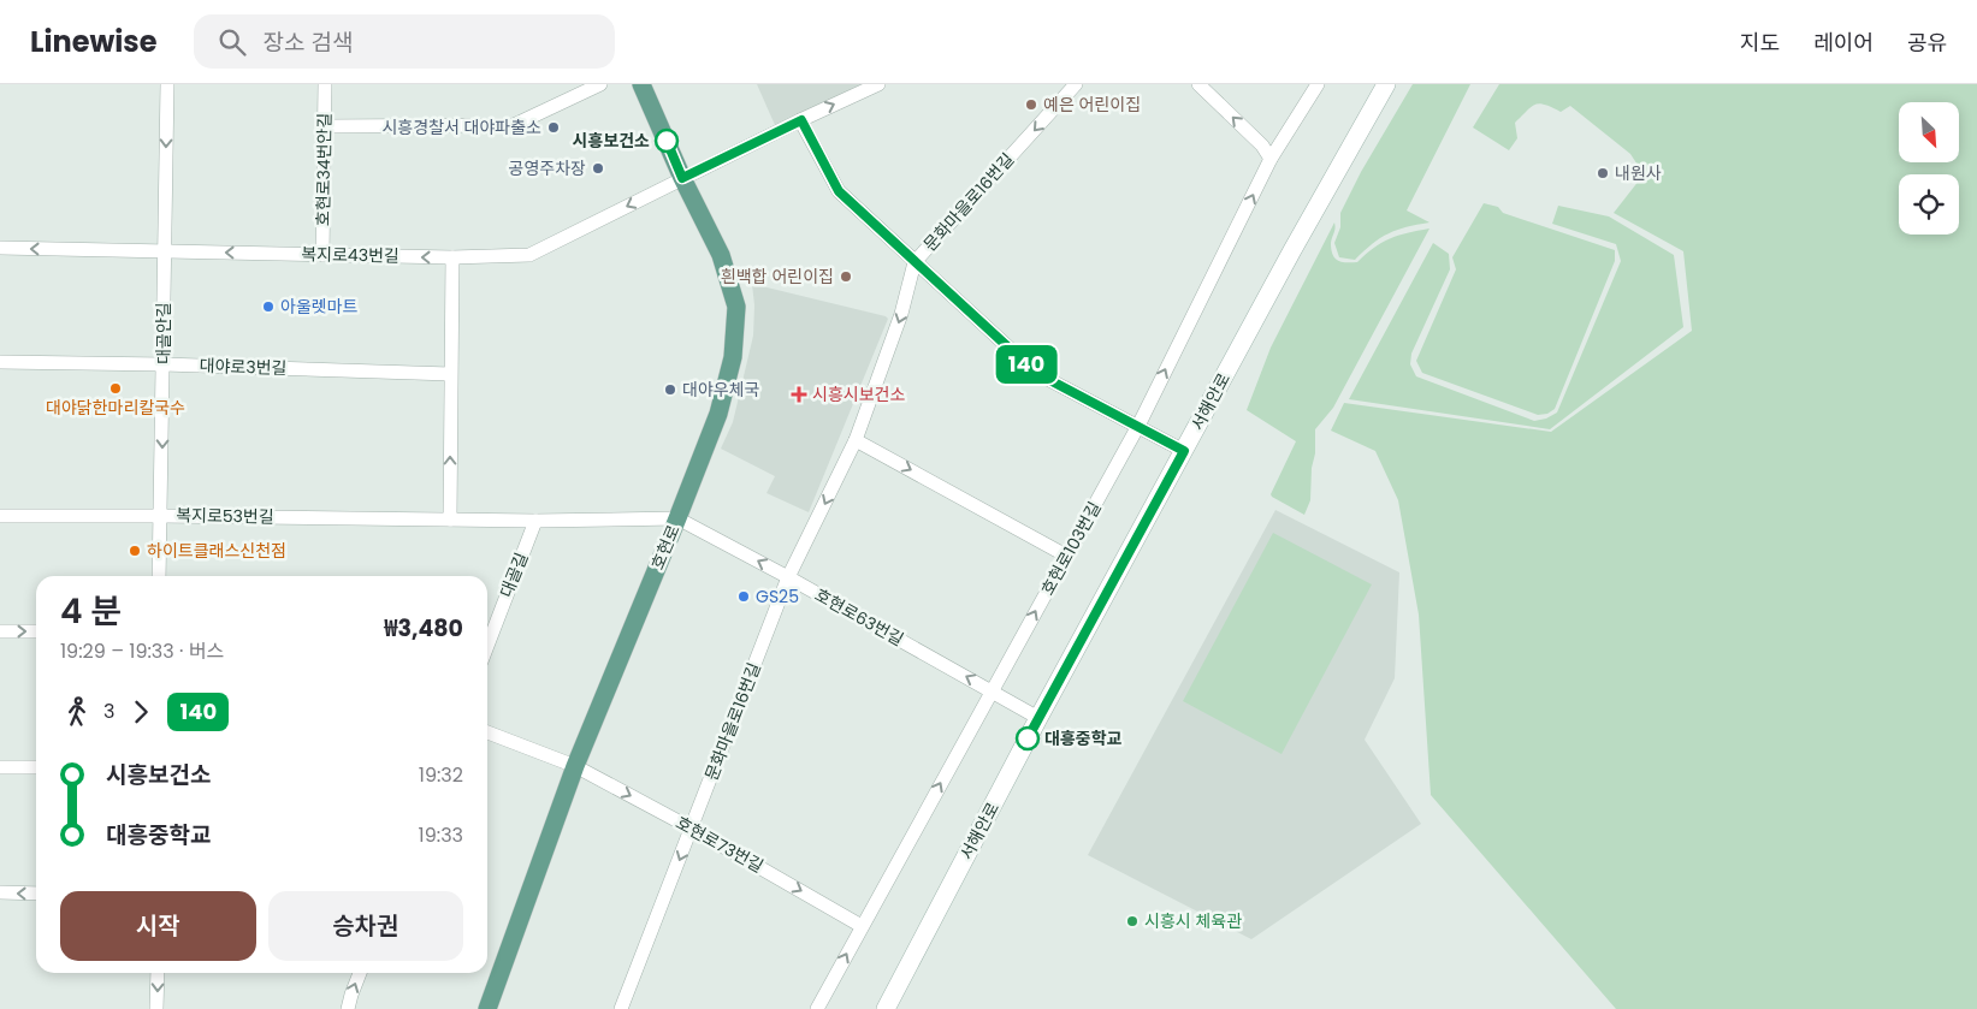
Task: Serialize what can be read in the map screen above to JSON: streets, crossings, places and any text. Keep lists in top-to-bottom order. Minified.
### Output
{"streets":{"main road":["서해안로","호현로"],"street":["호현로34번안길","문화마을로16번길","복지로43번길","대골안길","대야로3번길","복지로53번길","호현로103번길","대골길","호현로63번길","호현로73번길"]},"crossings":[["호현로34번안길","복지로43번길"],["문화마을로16번길","호현로63번길"],["문화마을로16번길","호현로73번길"],["복지로43번길","대골안길"],["복지로43번길","호현로"],["대골안길","대야로3번길"],["대골안길","복지로53번길"],["서해안로","호현로63번길"],["복지로53번길","호현로"],["복지로53번길","대골길"],["복지로53번길","호현로63번길"],["호현로","호현로63번길"],["호현로","호현로73번길"],["호현로103번길","호현로63번길"],["호현로103번길","호현로73번길"]],"one_way":["문화마을로16번길","대골안길","호현로103번길","호현로63번길","호현로73번길"],"places":{"other":["예은 어린이집","시흥경찰서 대야파출소","시흥보건소","공영주차장","내원사","흰백합 어린이집","아울렛마트","대야닭한마리칼국수","대야우체국","하이트클래스신천점","GS25","대흥중학교","시흥시 체육관"],"health":["시흥시보건소"]},"lines":["bus line 140"],"north":"bottom right","page":{"header":"Linewise","search":"장소 검색","nav":["지도","레이어","공유"],"on_map":"140","heading":["4 분","19:29 – 19:33 · 버스","₩3,480"],"legs":["3","140"],"list":[{"name":"시흥보건소","value":"19:32"},{"name":"대흥중학교","value":"19:33"}],"buttons":["시작","승차권"]}}
